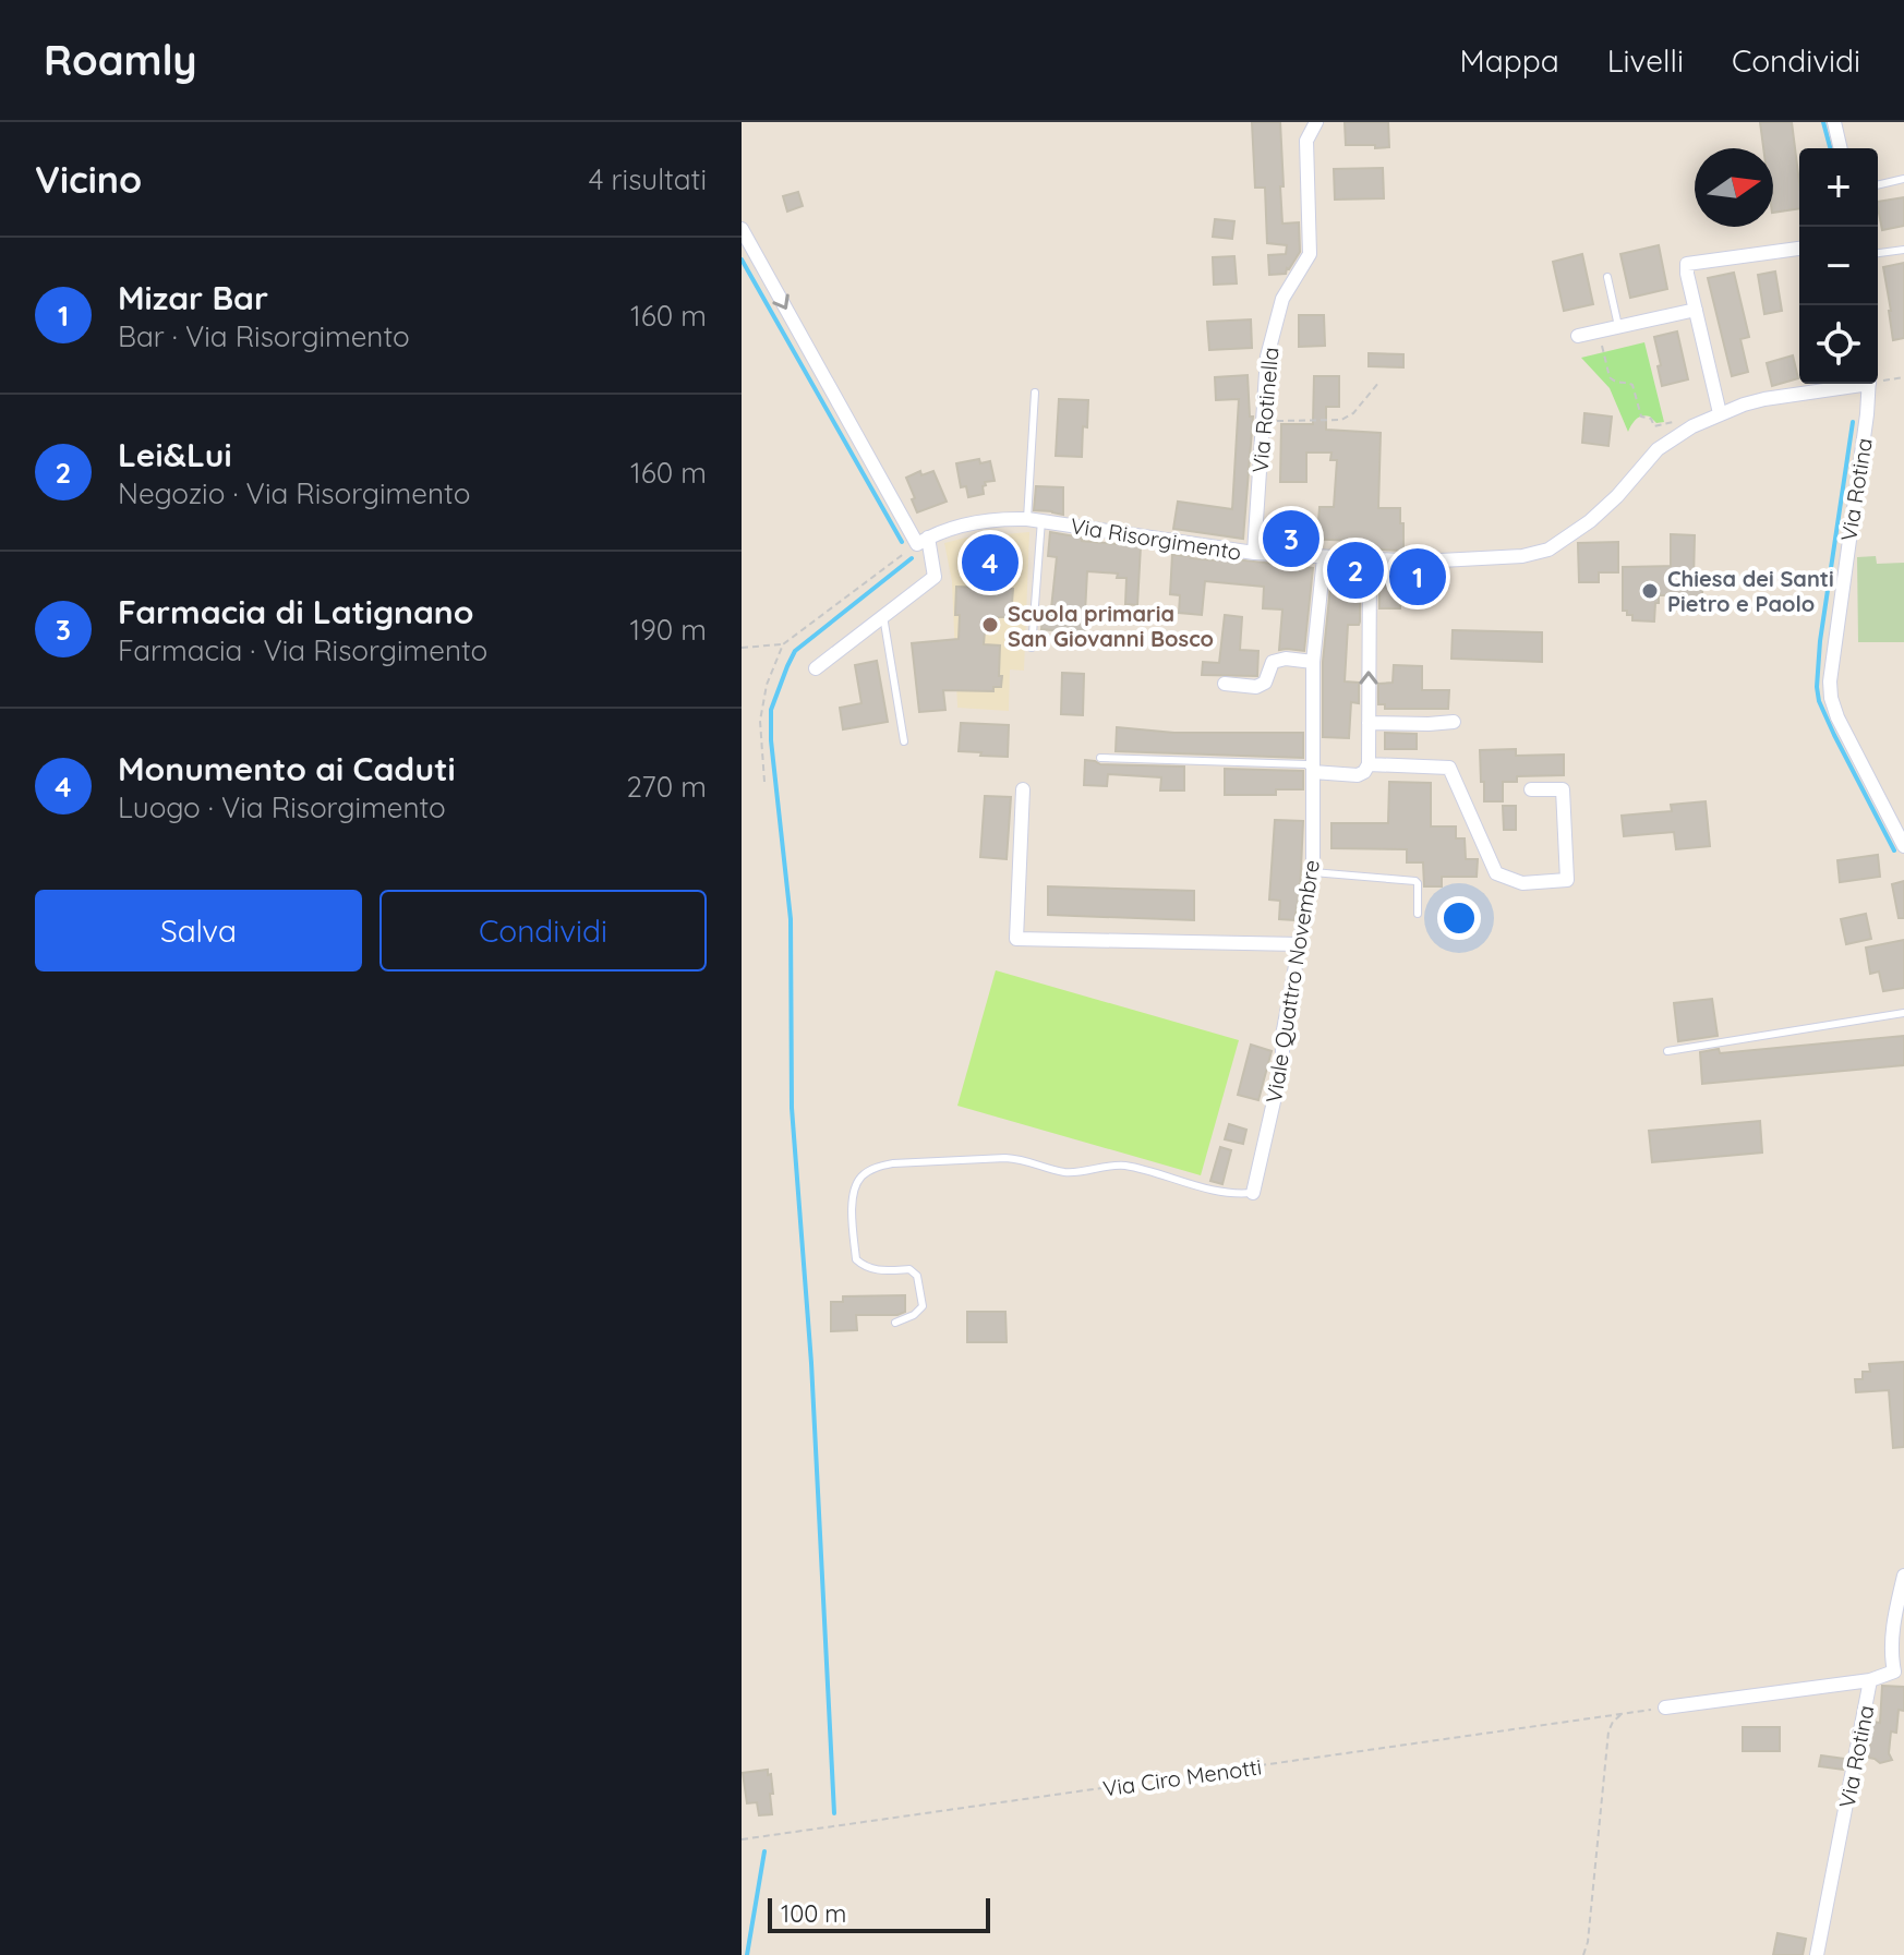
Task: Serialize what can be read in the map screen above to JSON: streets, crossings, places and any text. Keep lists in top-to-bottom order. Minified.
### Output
{"streets":{"street":["Via Rotinella","Via Rotina","Via Risorgimento","Viale Quattro Novembre"],"path":["Via Ciro Menotti"]},"crossings":[["Via Rotinella","Via Risorgimento"],["Via Risorgimento","Viale Quattro Novembre"]],"places":["Chiesa dei Santi Pietro e Paolo","Scuola primaria San Giovanni Bosco"],"scale_bar":"100 m","north":"right","page":{"header":"Roamly","nav":["Mappa","Livelli","Condividi"],"heading":["Vicino","4 risultati"],"map_buttons":["+","−"],"list":[{"mark":"1","name":"Mizar Bar","note":"Bar · Via Risorgimento","value":"160 m"},{"mark":"2","name":"Lei&Lui","note":"Negozio · Via Risorgimento","value":"160 m"},{"mark":"3","name":"Farmacia di Latignano","note":"Farmacia · Via Risorgimento","value":"190 m"},{"mark":"4","name":"Monumento ai Caduti","note":"Luogo · Via Risorgimento","value":"270 m"}],"pins":["3","4","2","1"],"buttons":["Salva","Condividi"],"scale":"100 m"}}
